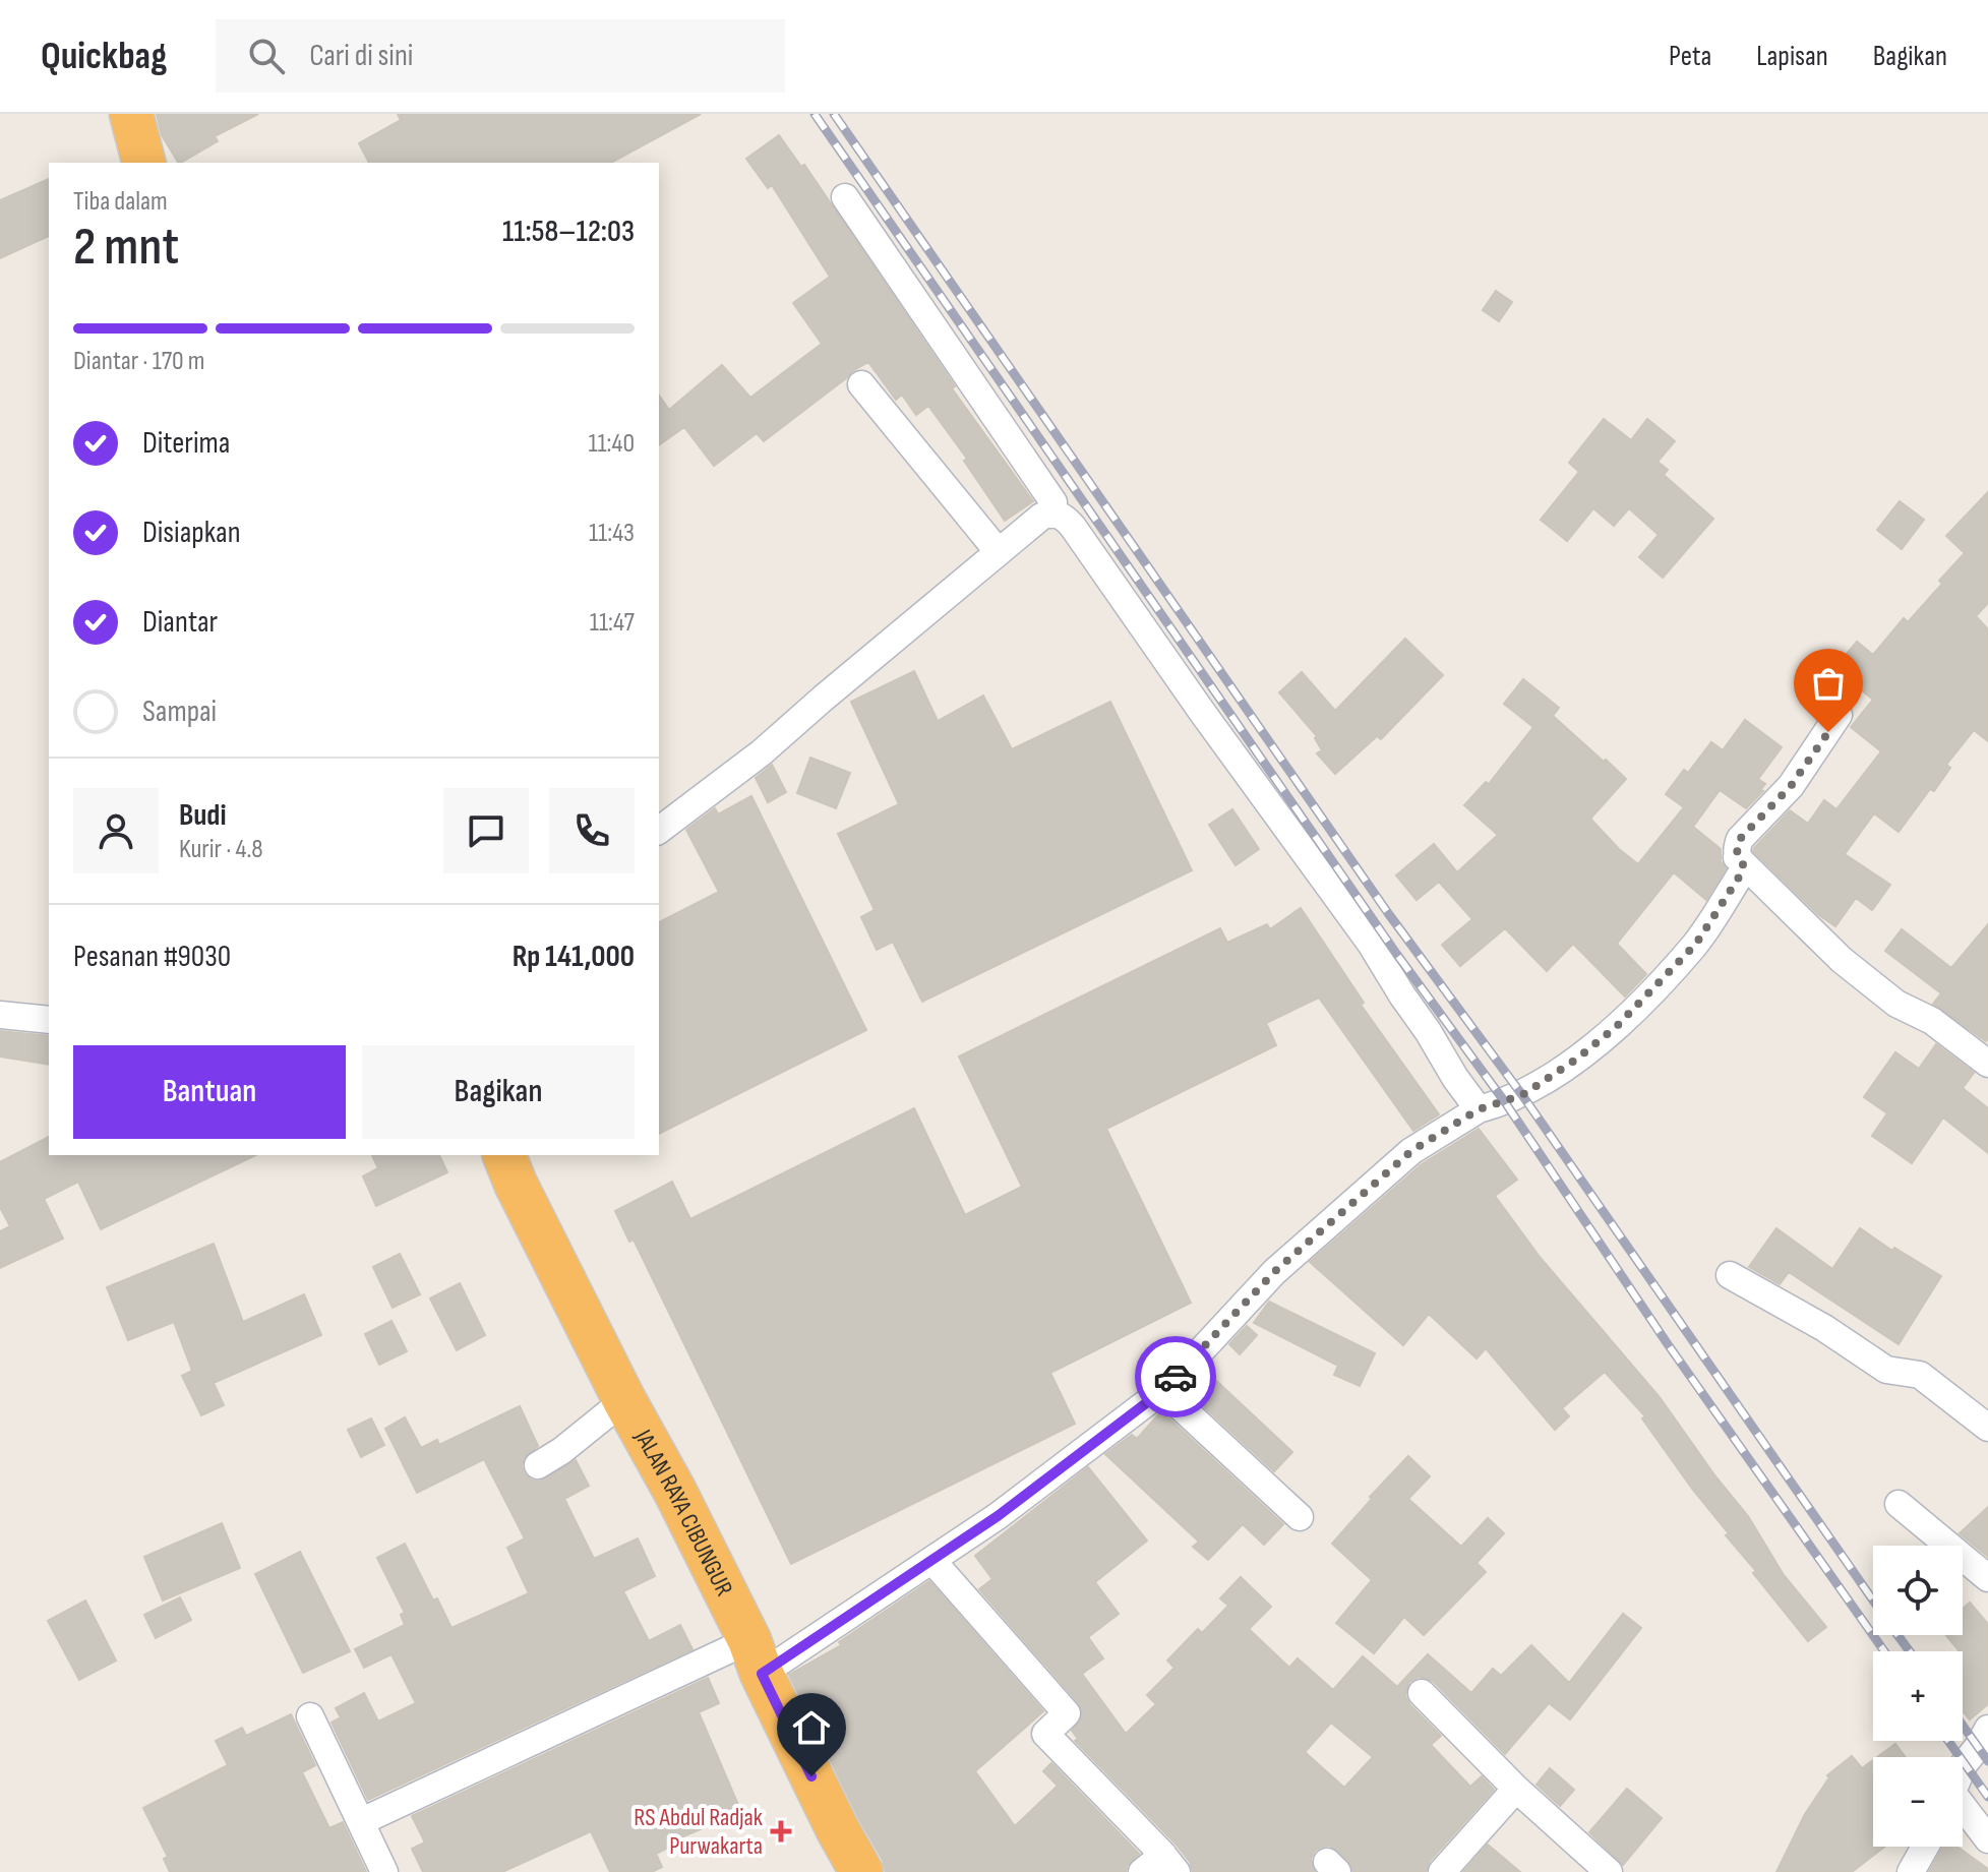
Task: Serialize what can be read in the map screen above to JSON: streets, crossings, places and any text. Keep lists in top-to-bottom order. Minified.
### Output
{"streets":{"highway":["JALAN RAYA CIBUNGUR"]},"places":{"health":["RS Abdul Radjak Purwakarta"]},"page":{"header":"Quickbag","search":"Cari di sini","nav":["Peta","Lapisan","Bagikan"],"heading":["2 mnt","Tiba dalam","11:58–12:03"],"panel":["Budi","Kurir · 4.8","Pesanan #9030","Rp 141,000"],"bar":"Diantar · 170 m","list":[["Diterima","11:40"],["Disiapkan","11:43"],["Diantar","11:47"],"Sampai"],"buttons":["Bantuan","Bagikan"],"map_buttons":["+","−"]}}
